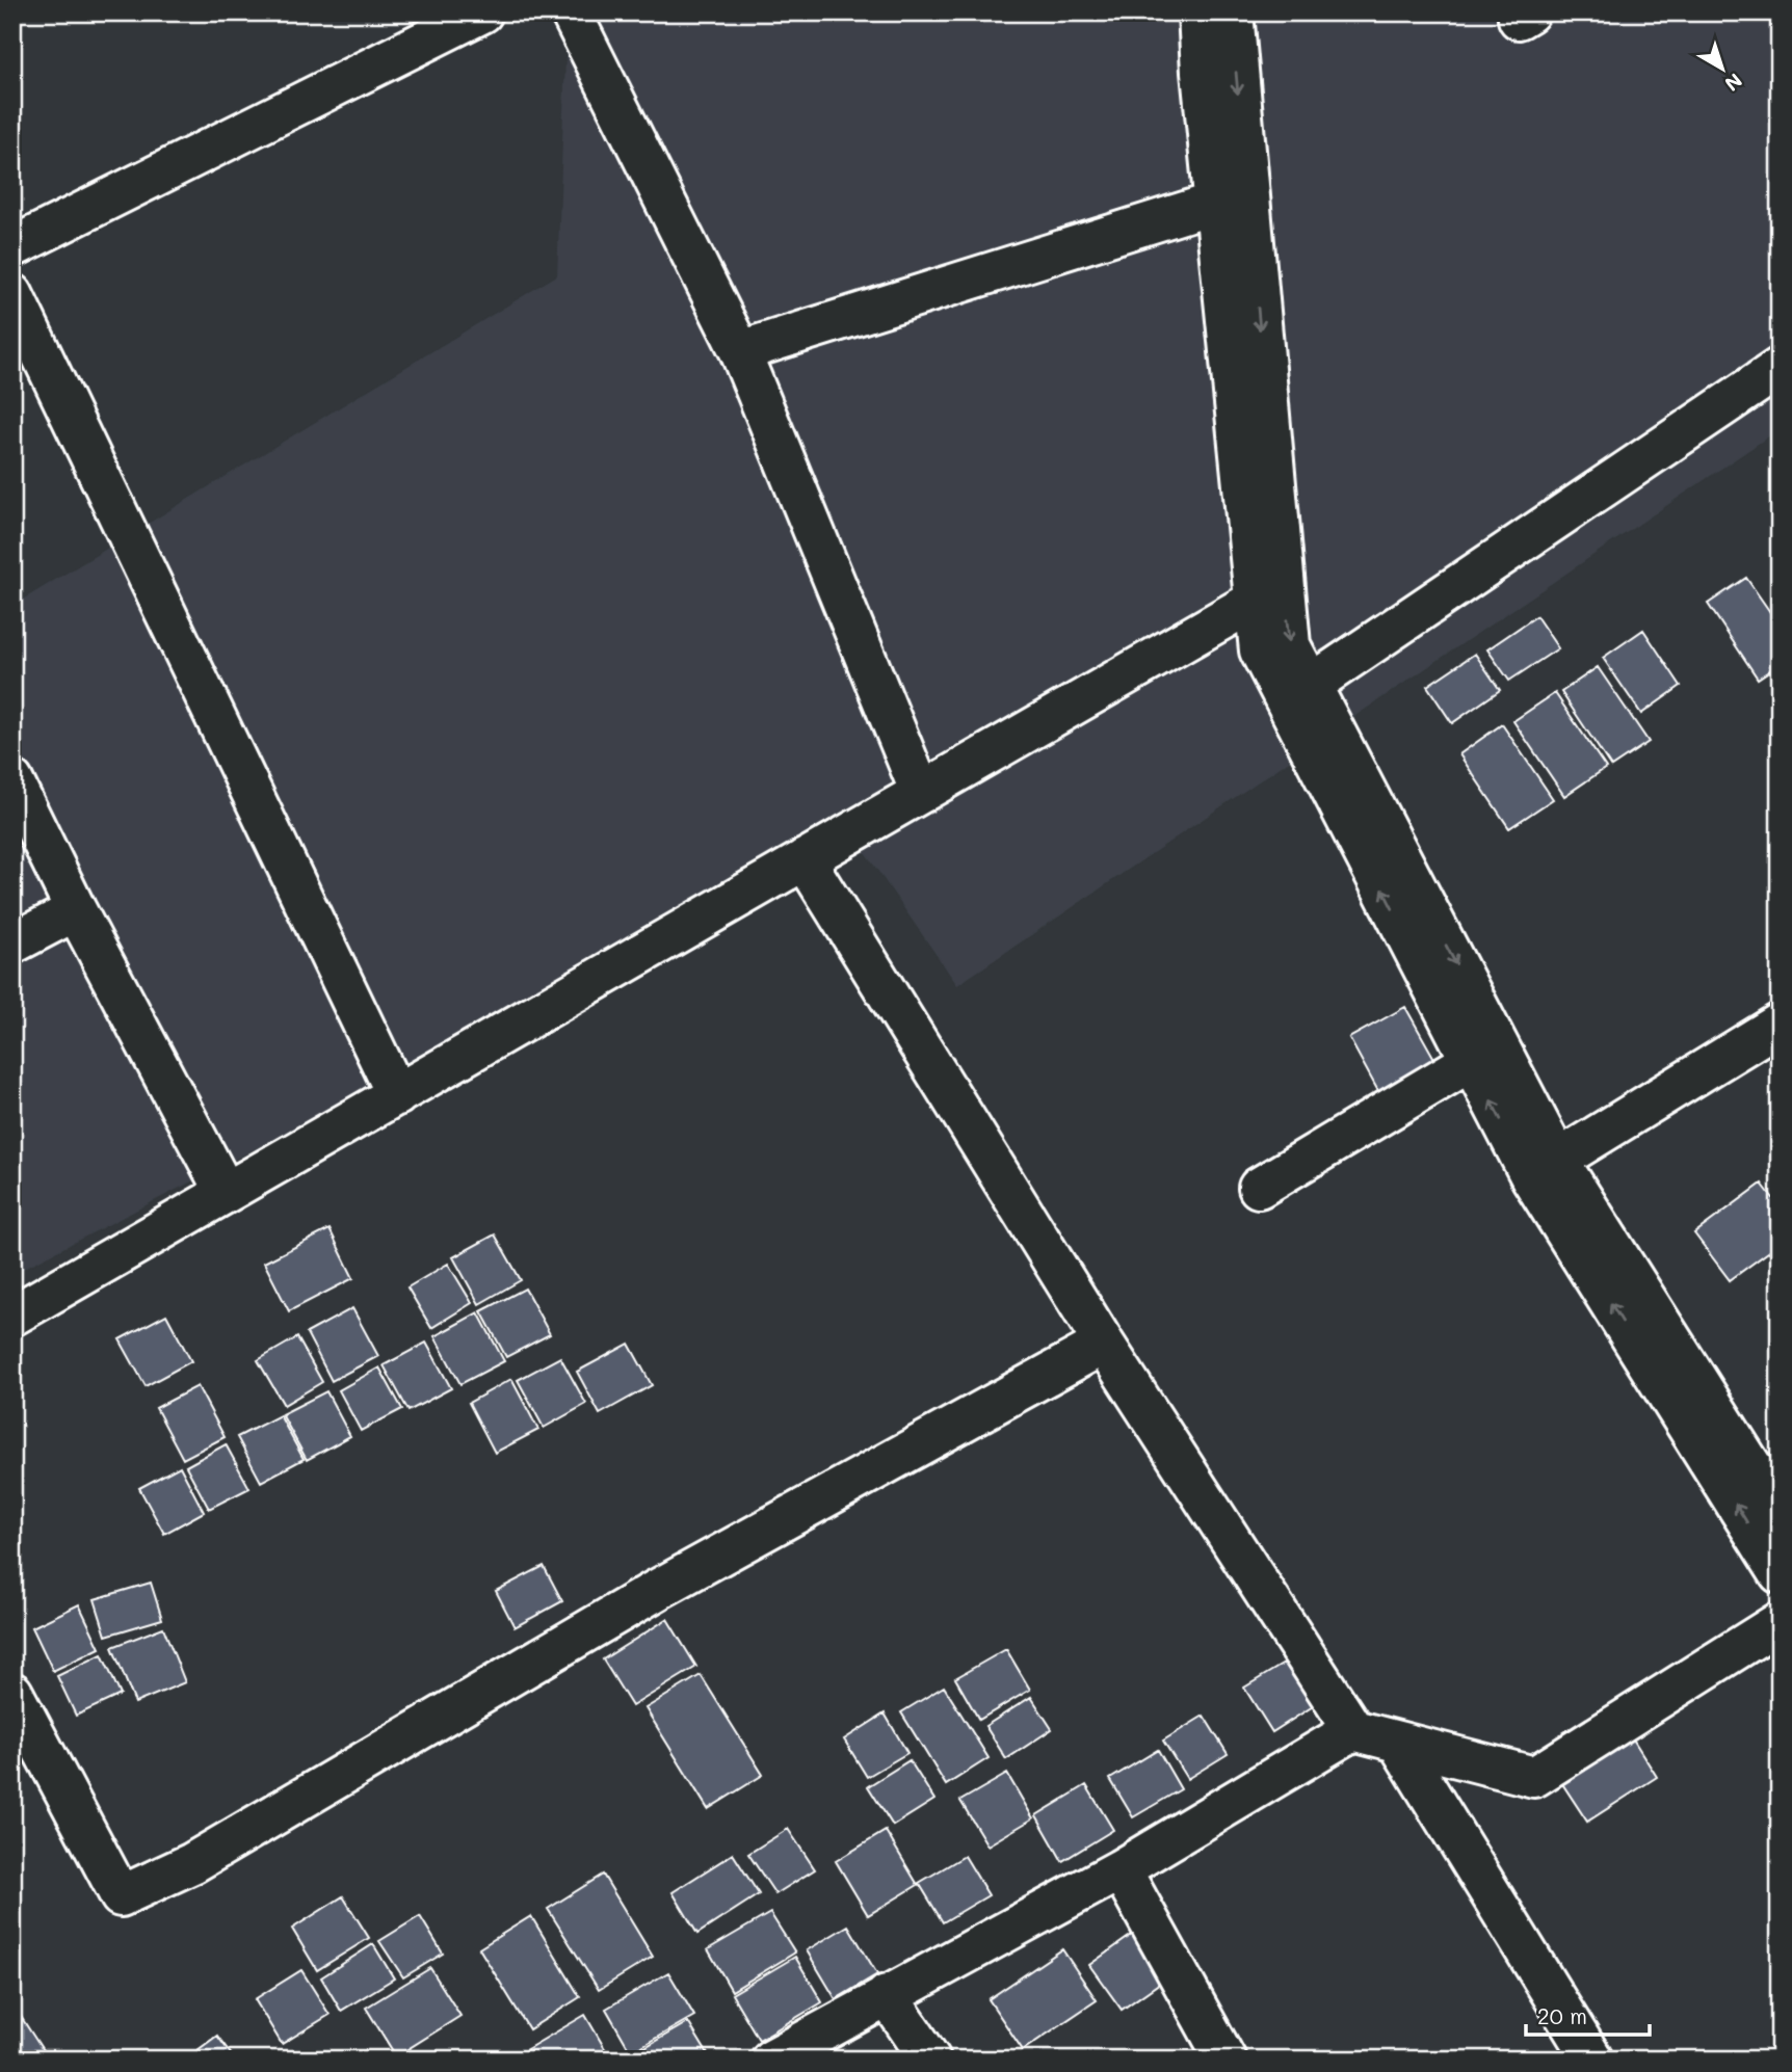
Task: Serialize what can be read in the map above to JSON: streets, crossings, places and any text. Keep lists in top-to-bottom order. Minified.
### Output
{"scale_bar":"20 m","north":"bottom right"}
